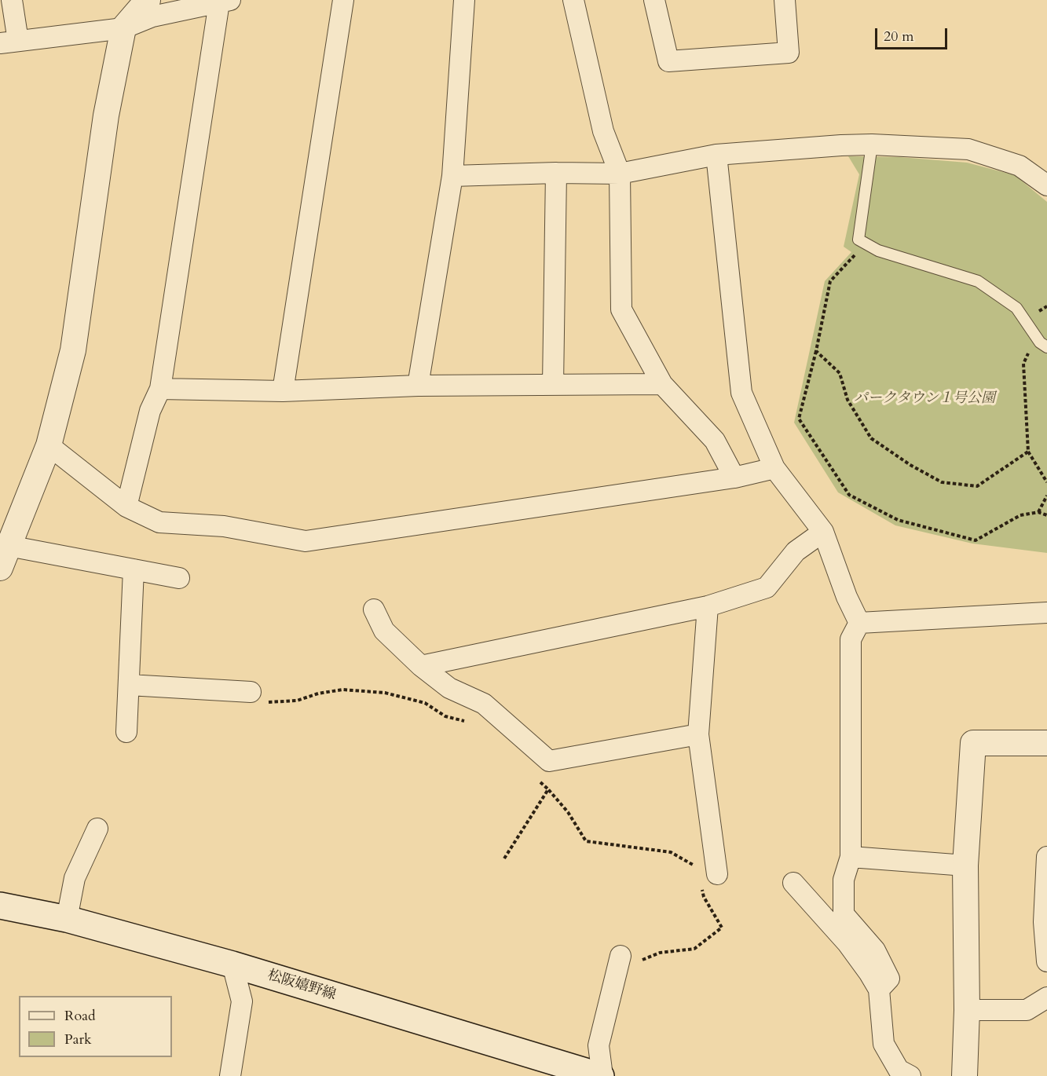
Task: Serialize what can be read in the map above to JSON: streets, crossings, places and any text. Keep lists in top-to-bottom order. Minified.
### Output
{"streets":{"main road":["松阪嬉野線"]},"parks":["パークタウン１号公園"],"legend":["Road","Park"],"scale_bar":"20 m"}
